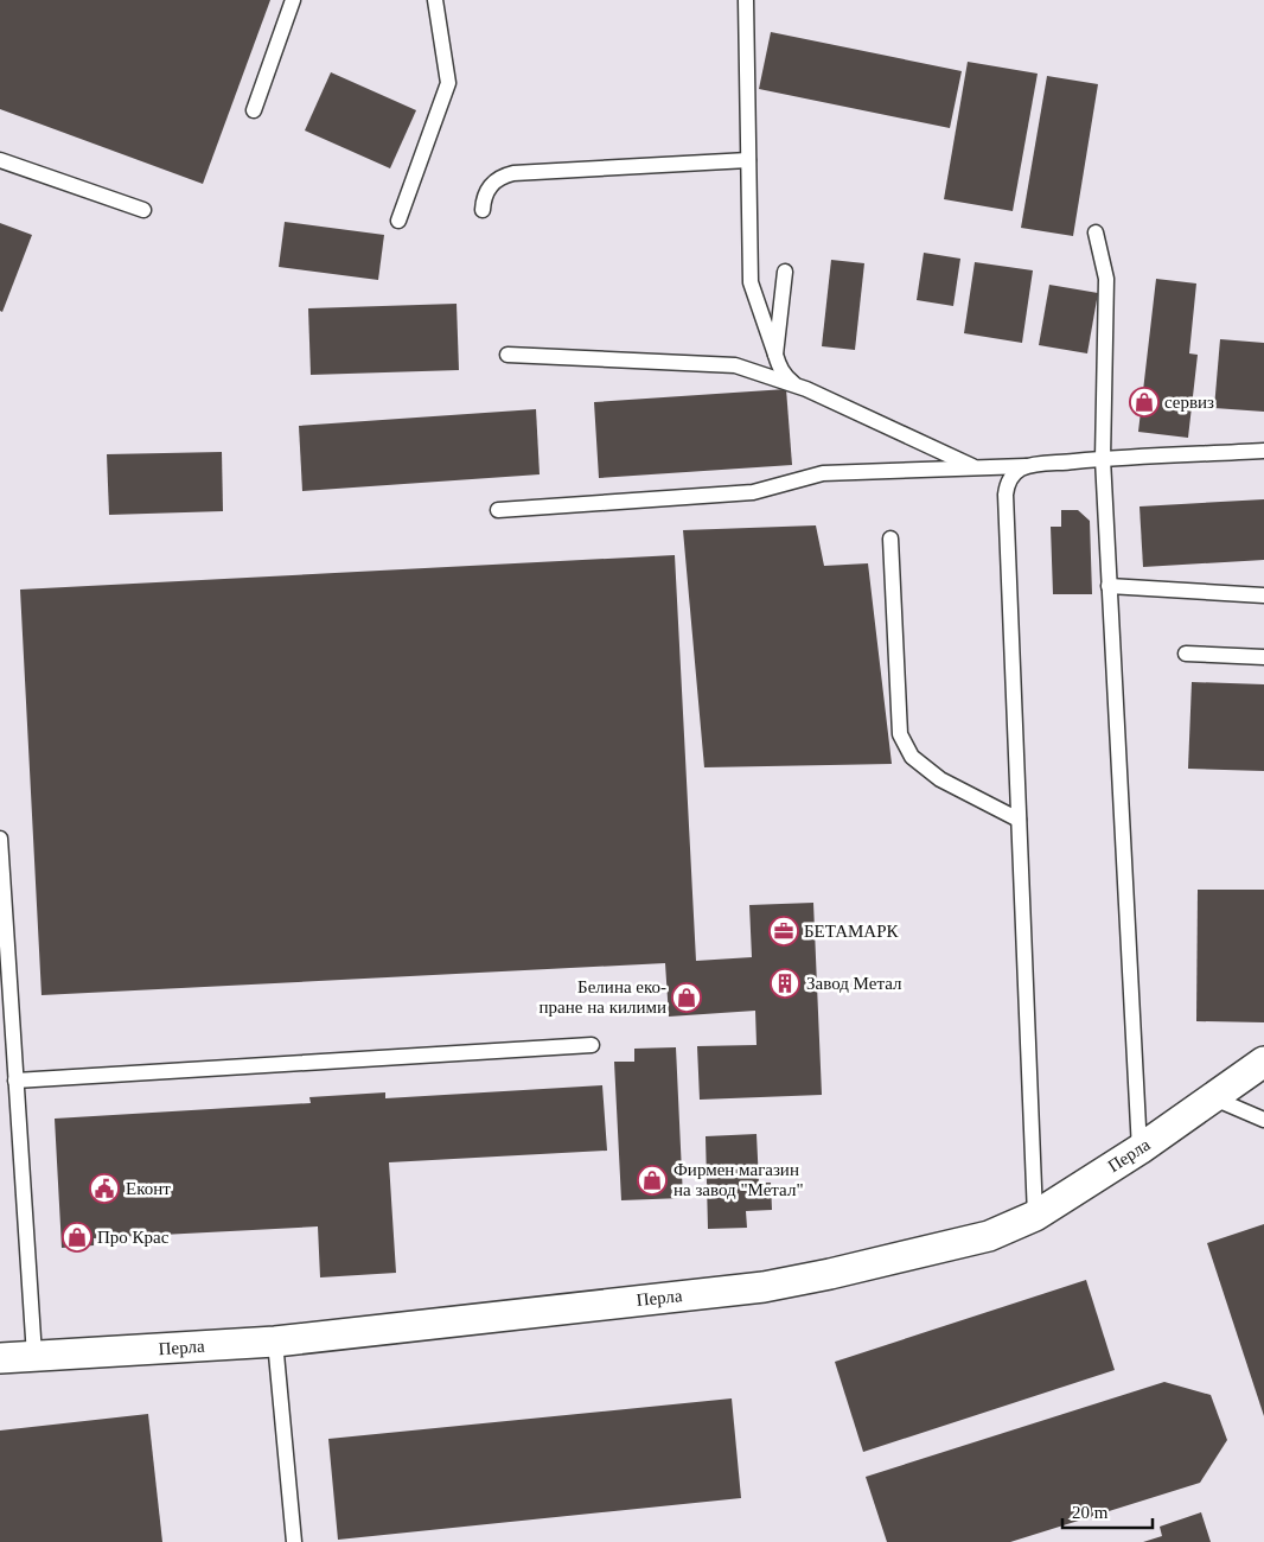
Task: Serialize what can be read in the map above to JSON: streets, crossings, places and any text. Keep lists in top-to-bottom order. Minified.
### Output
{"streets":{"street":["Перла"]},"places":{"shop":["сервиз","Белина еко- пране на килими","Фирмен магазин на завод \"Метал\"","Про Крас"],"office":["БЕТАМАРК"],"building":["Завод Метал"],"public building":["Еконт"]},"scale_bar":"20 m"}
